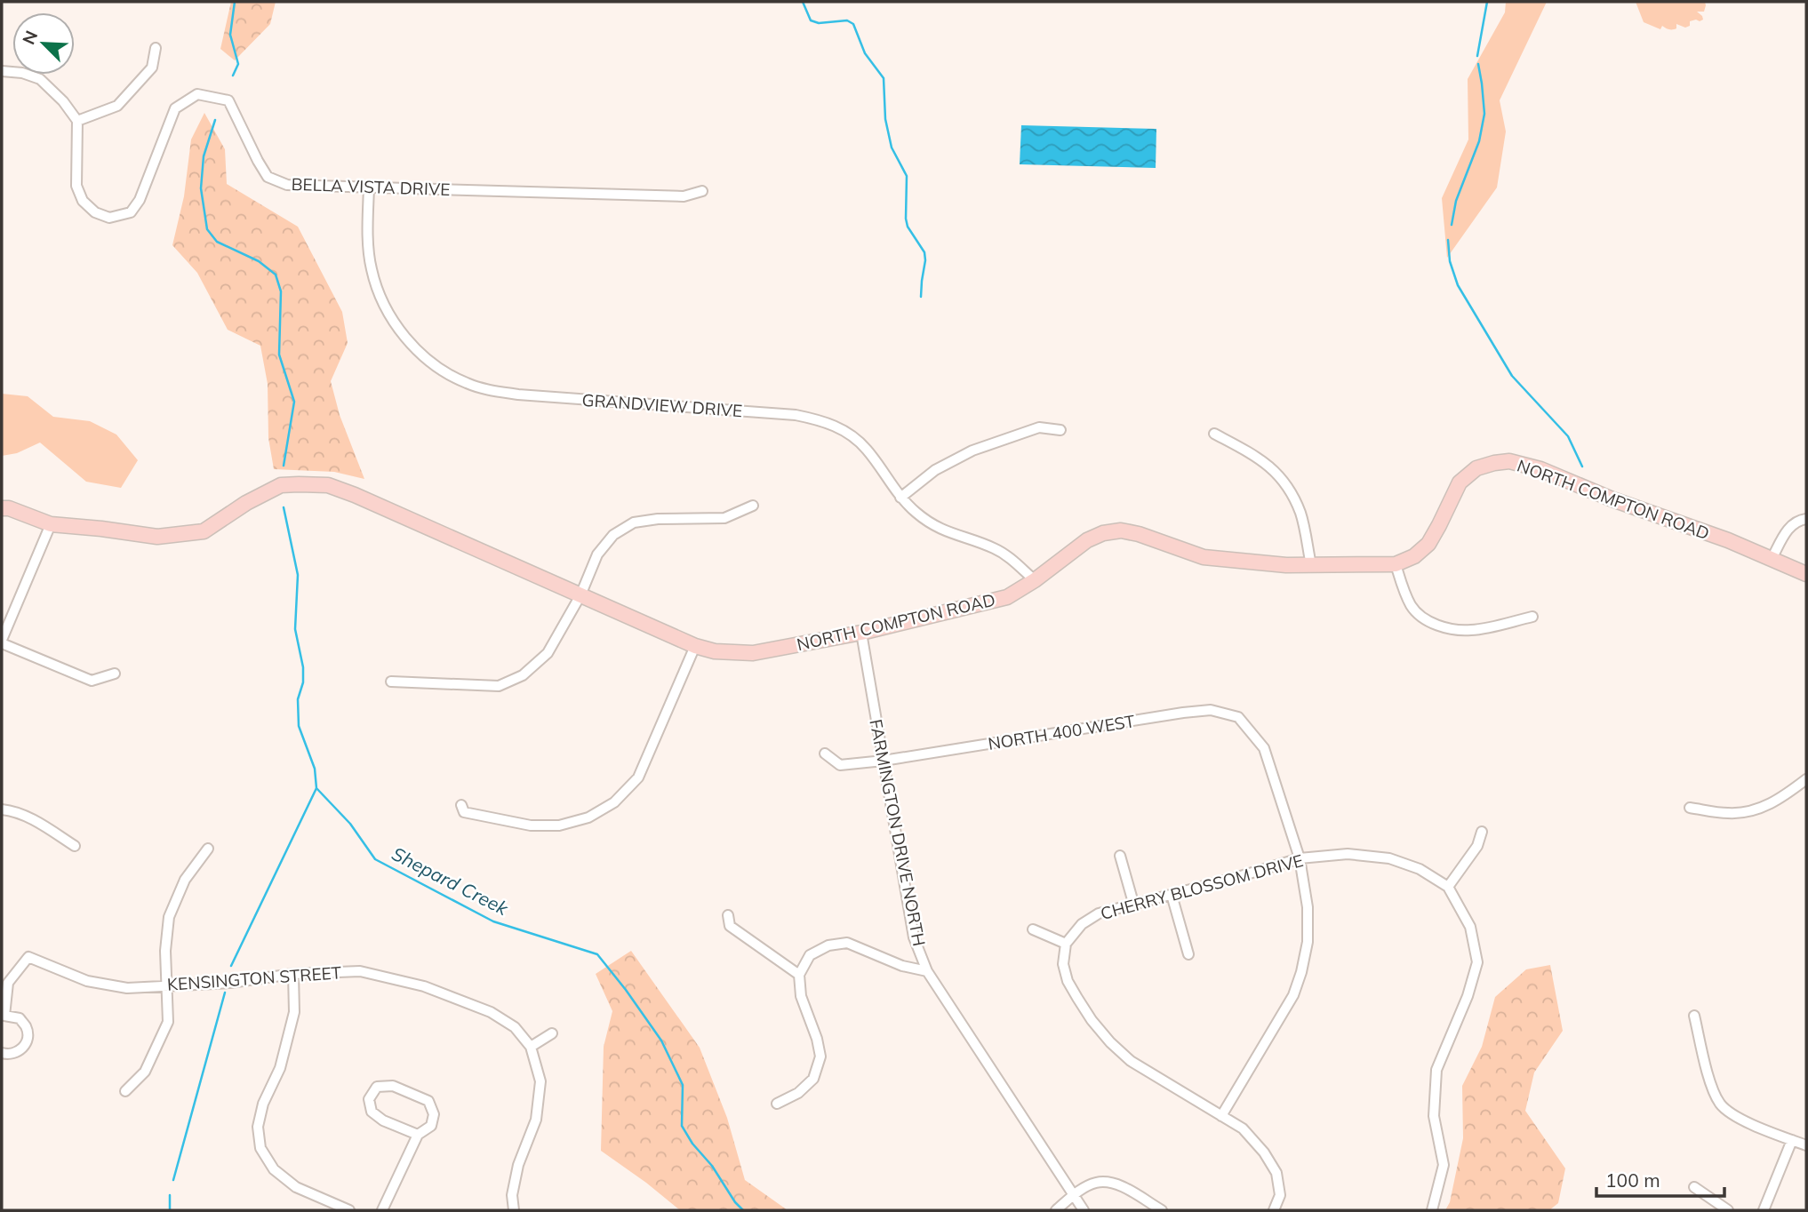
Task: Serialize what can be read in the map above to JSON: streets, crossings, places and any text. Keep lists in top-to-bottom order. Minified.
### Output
{"streets":{"street":["BELLA VISTA DRIVE","GRANDVIEW DRIVE","NORTH COMPTON ROAD","NORTH 400 WEST","FARMINGTON DRIVE NORTH","CHERRY BLOSSOM DRIVE","KENSINGTON STREET"]},"crossings":[["BELLA VISTA DRIVE","GRANDVIEW DRIVE"],["GRANDVIEW DRIVE","NORTH COMPTON ROAD"],["NORTH COMPTON ROAD","FARMINGTON DRIVE NORTH"],["NORTH 400 WEST","FARMINGTON DRIVE NORTH"],["NORTH 400 WEST","CHERRY BLOSSOM DRIVE"]],"water":["Shepard Creek"],"scale_bar":"100 m","north":"top left"}
